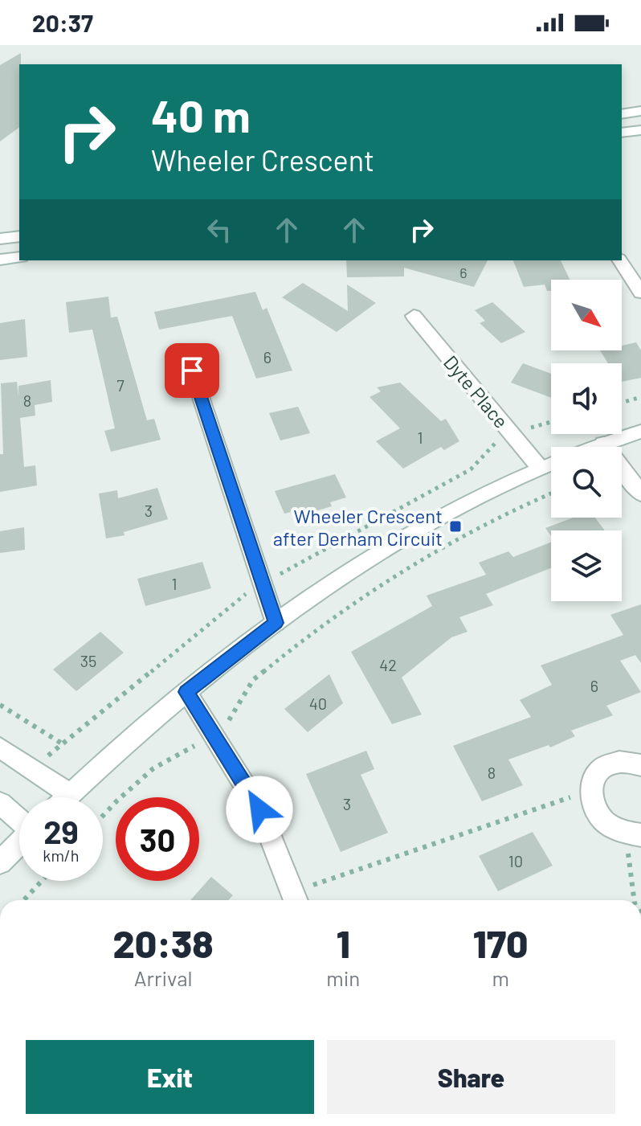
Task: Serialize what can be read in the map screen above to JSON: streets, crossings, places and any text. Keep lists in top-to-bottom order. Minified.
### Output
{"streets":{"street":["Dyte Place"]},"places":{"transit":["Wheeler Crescent after Derham Circuit"]},"house_numbers":["6","6","7","8","1","3","1","35","42","6","40","8","3","10"],"north":"bottom right","page":{"status":"20:37","turn":["40 m","Wheeler Crescent"],"speed":"29 km/h","limit":"30","eta":["20:38","Arrival","1","min","170","m"],"buttons":["Exit","Share"]}}
